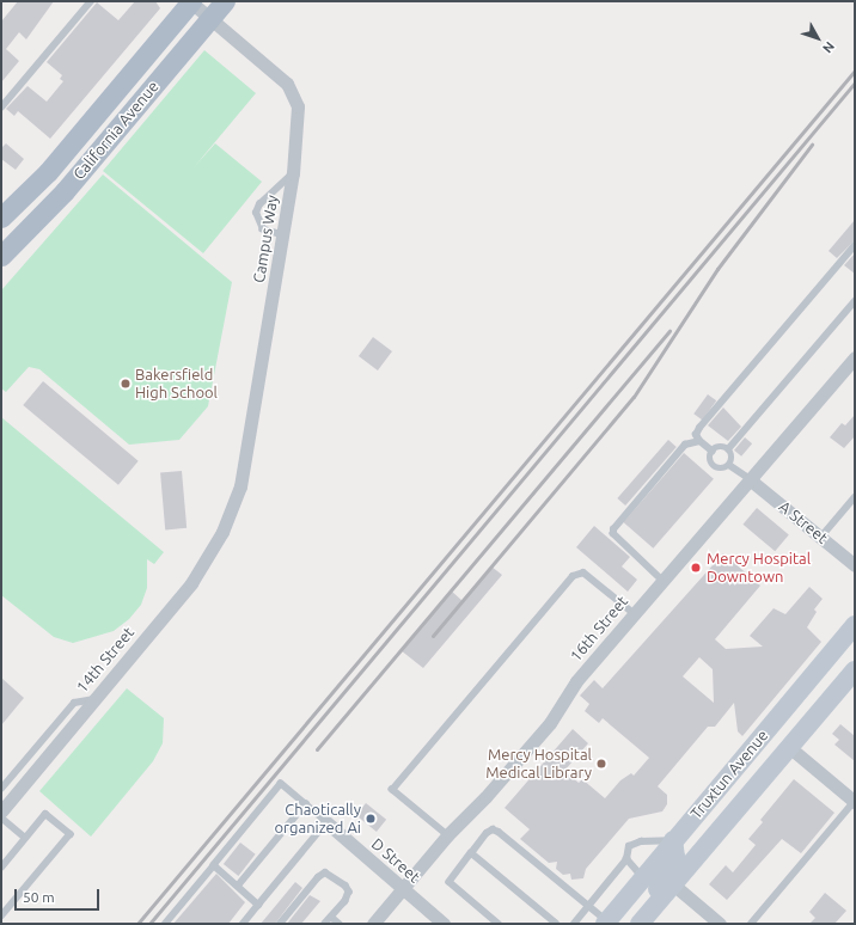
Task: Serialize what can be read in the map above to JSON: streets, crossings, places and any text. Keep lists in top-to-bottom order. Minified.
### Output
{"streets":{"main road":["California Avenue","Truxtun Avenue"],"street":["Campus Way","A Street","16th Street","14th Street","D Street"]},"crossings":[["California Avenue","Campus Way"],["Campus Way","14th Street"],["A Street","16th Street"],["16th Street","D Street"]],"places":["Bakersfield High School","Mercy Hospital Downtown","Mercy Hospital Medical Library","Chaotically organized Ai"],"scale_bar":"50 m","north":"bottom right"}
